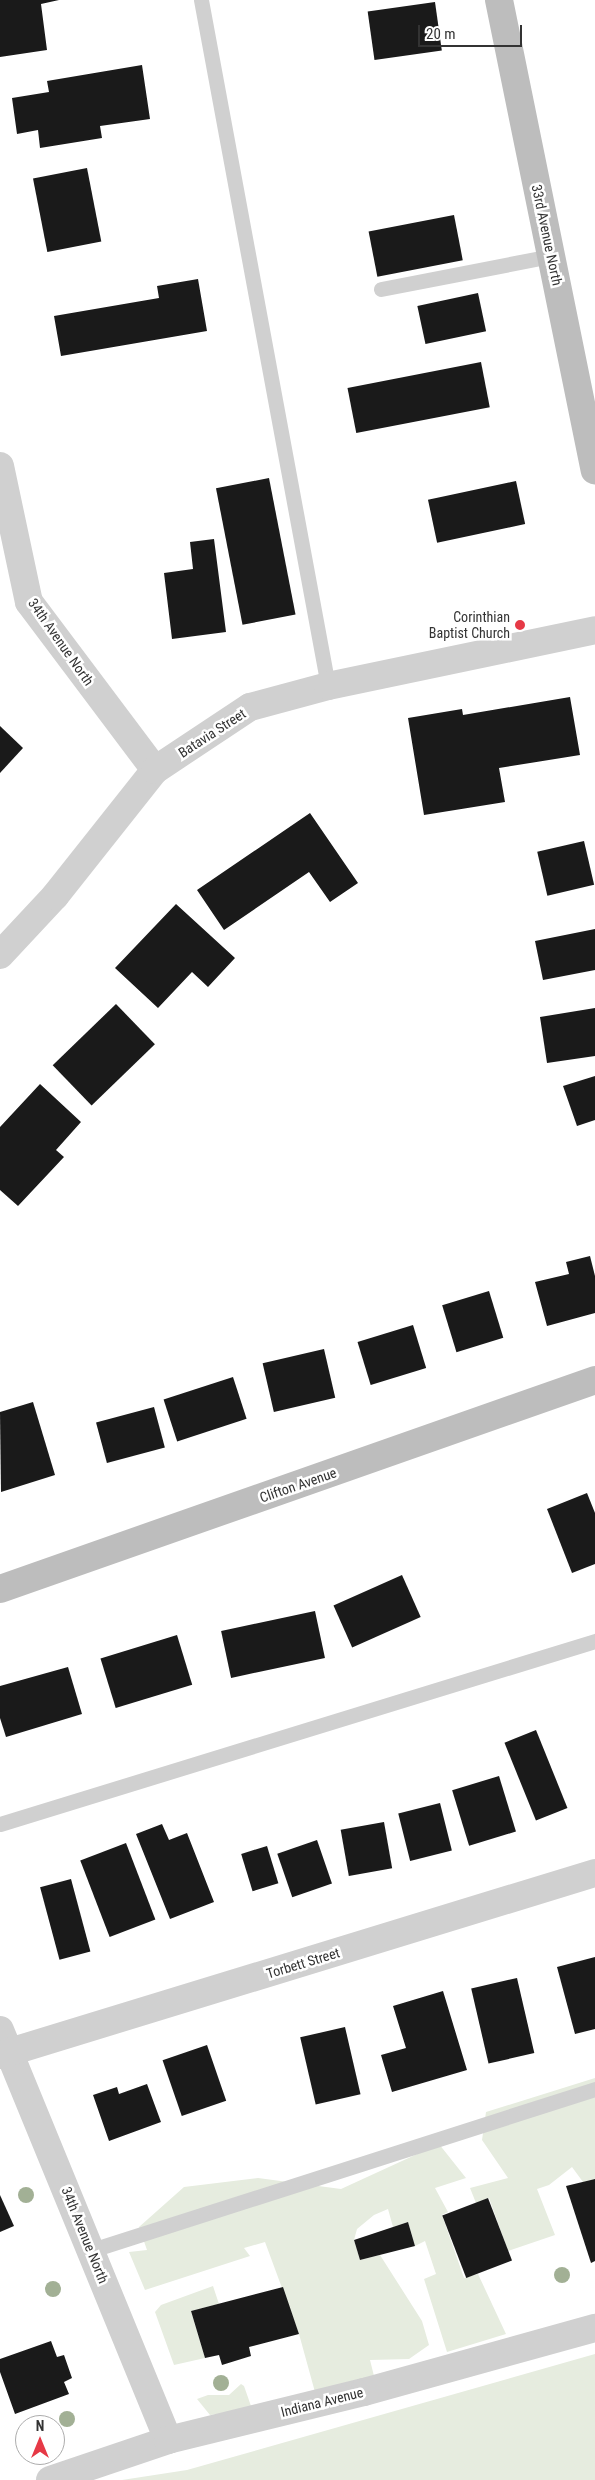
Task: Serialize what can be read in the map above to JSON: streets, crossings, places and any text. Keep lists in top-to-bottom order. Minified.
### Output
{"streets":{"street":["33rd Avenue North","34th Avenue North","Batavia Street","Clifton Avenue","Torbett Street","Indiana Avenue"]},"crossings":[["34th Avenue North","Batavia Street"],["34th Avenue North","Torbett Street"],["34th Avenue North","Indiana Avenue"]],"places":["Corinthian Baptist Church"],"scale_bar":"20 m","north":"top"}
